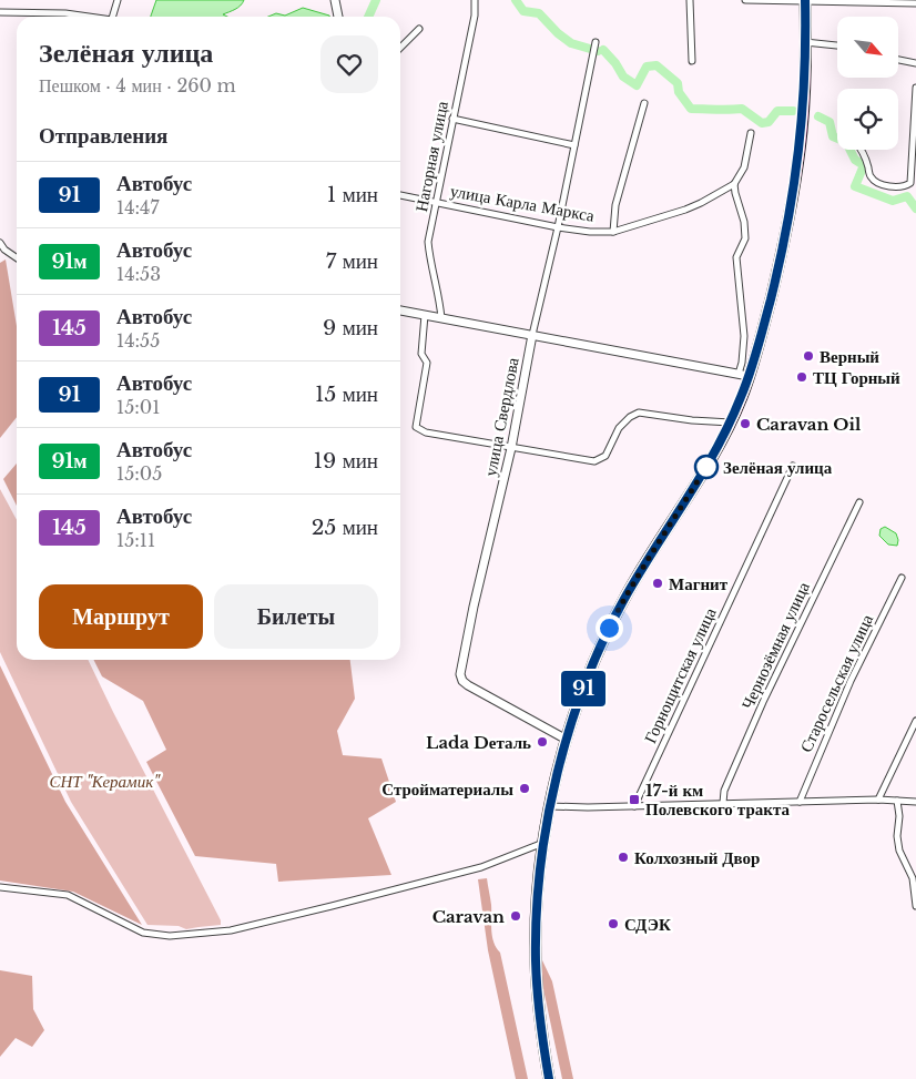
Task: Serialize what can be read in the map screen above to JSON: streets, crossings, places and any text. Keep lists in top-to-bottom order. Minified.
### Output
{"streets":{"street":["Нагорная улица","улица Карла Маркса","улица Свердлова","Чернозёмная улица","Горнощитская улица","Старосельская улица"]},"crossings":[["Нагорная улица","улица Карла Маркса"],["улица Карла Маркса","улица Свердлова"]],"parks":["СНТ \"Керамик\""],"places":{"other":["Верный","ТЦ Горный","Caravan Oil","Зелёная улица","Магнит","Lada Dеталь","Стройматериалы","Колхозный Двор","Caravan","СДЭК"],"transit":["17-й км Полевского тракта"]},"lines":["bus line 91"],"north":"bottom right","page":{"on_map":"91","heading":[["Зелёная улица","Пешком · 4 мин · 260 m"],"Отправления"],"list":[{"mark":"91","name":"Автобус","note":"14:47","value":"1 мин"},{"mark":"91м","name":"Автобус","note":"14:53","value":"7 мин"},{"mark":"145","name":"Автобус","note":"14:55","value":"9 мин"},{"mark":"91","name":"Автобус","note":"15:01","value":"15 мин"},{"mark":"91м","name":"Автобус","note":"15:05","value":"19 мин"},{"mark":"145","name":"Автобус","note":"15:11","value":"25 мин"}],"buttons":["Маршрут","Билеты"]}}
